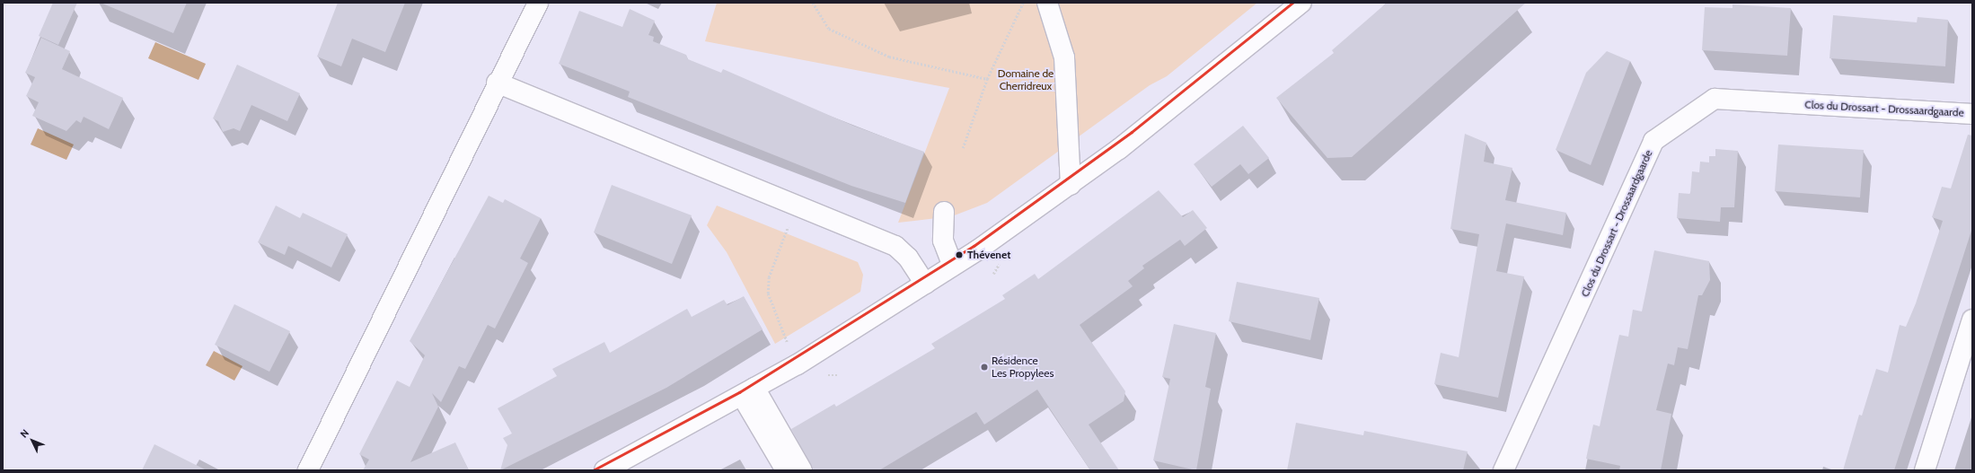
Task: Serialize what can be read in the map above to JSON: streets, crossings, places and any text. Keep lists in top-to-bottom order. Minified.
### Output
{"streets":{"street":["Clos du Drossart - Drossaardgaarde"]},"parks":["Domaine de Cherridreux"],"places":["Thévenet","Résidence Les Propylees"],"north":"top left"}
